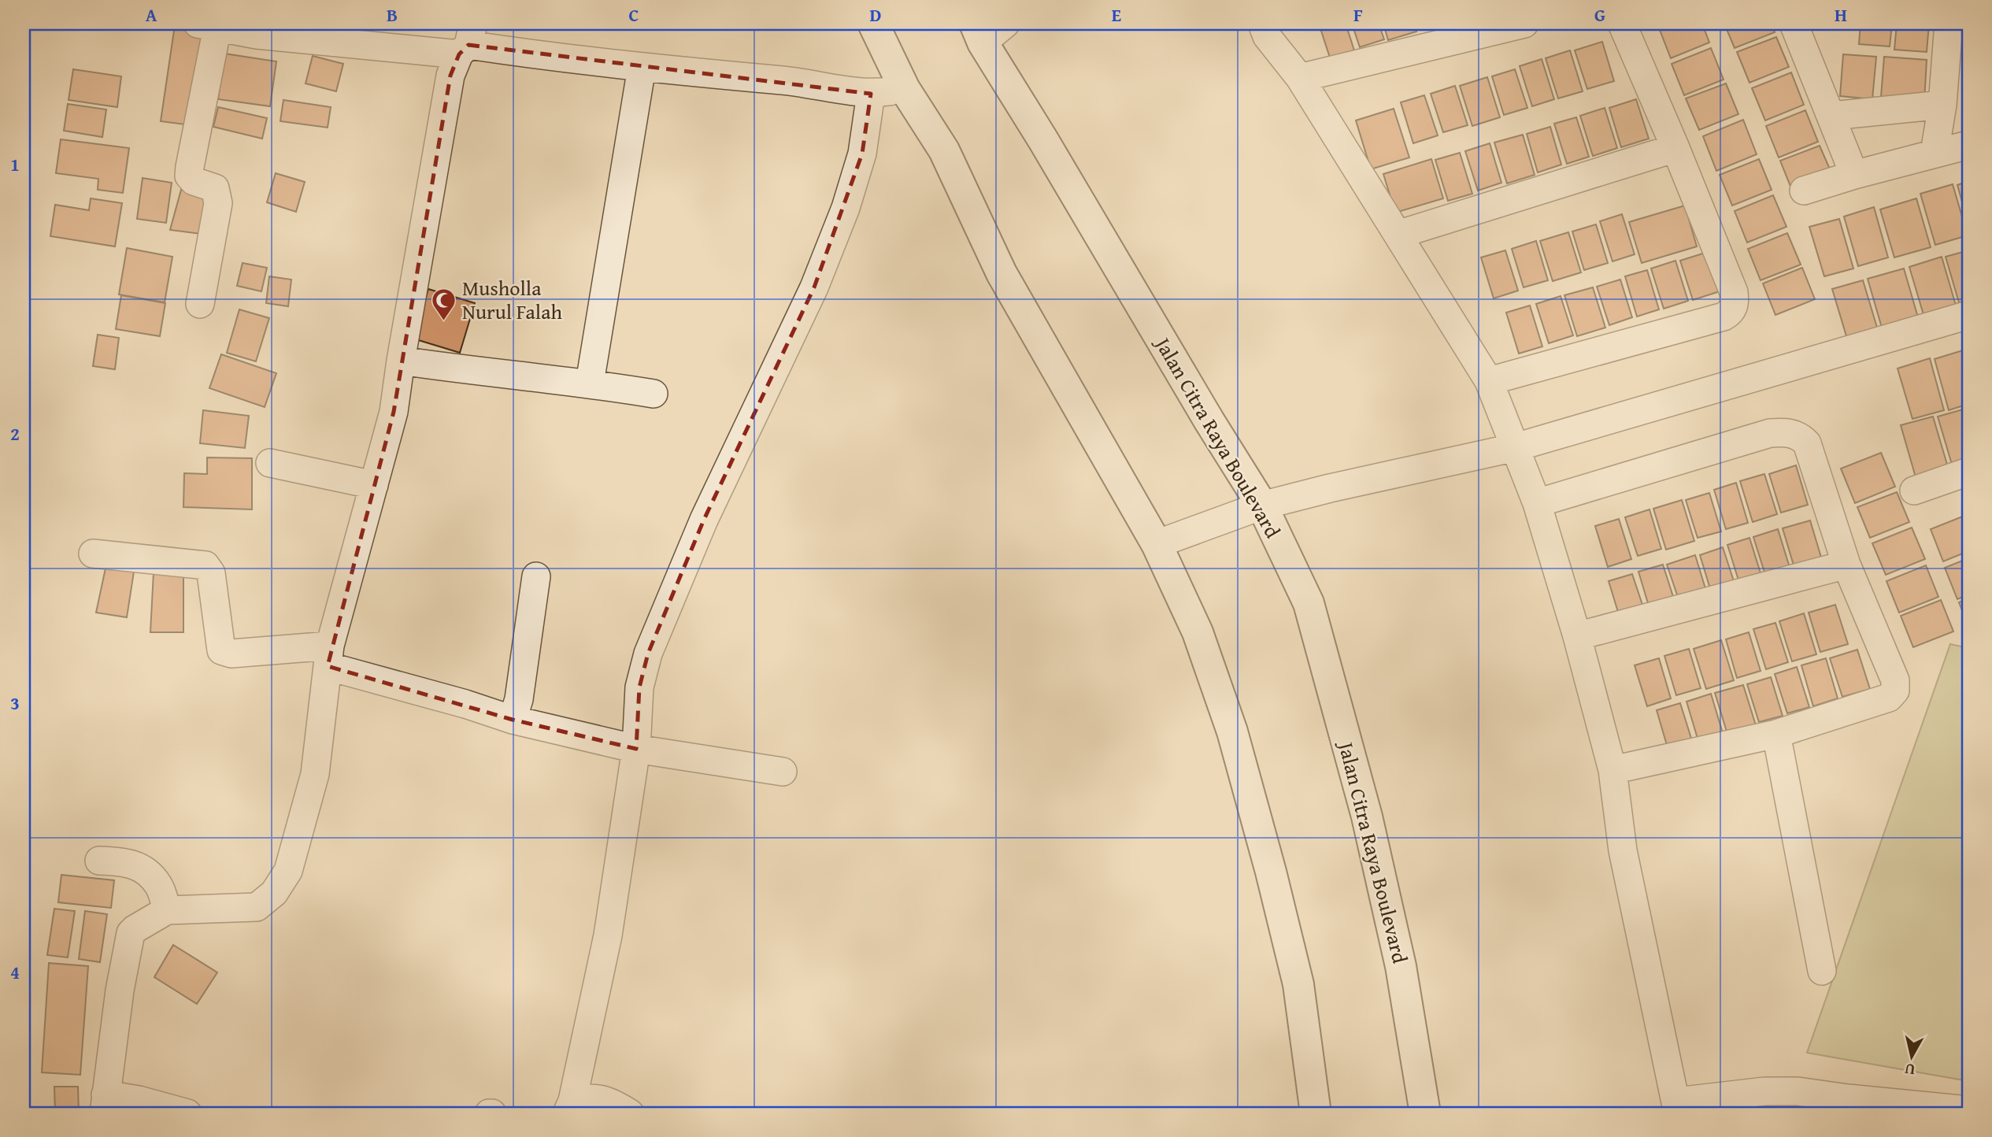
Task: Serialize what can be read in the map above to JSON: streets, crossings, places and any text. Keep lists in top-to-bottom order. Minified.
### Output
{"streets":{"main road":["Jalan Citra Raya Boulevard"]},"places":{"mosque":["Musholla Nurul Falah"]},"north":"bottom","grid":{"columns":["A","B","C","D","E","F","G","H"],"rows":["1","2","3","4"]}}
